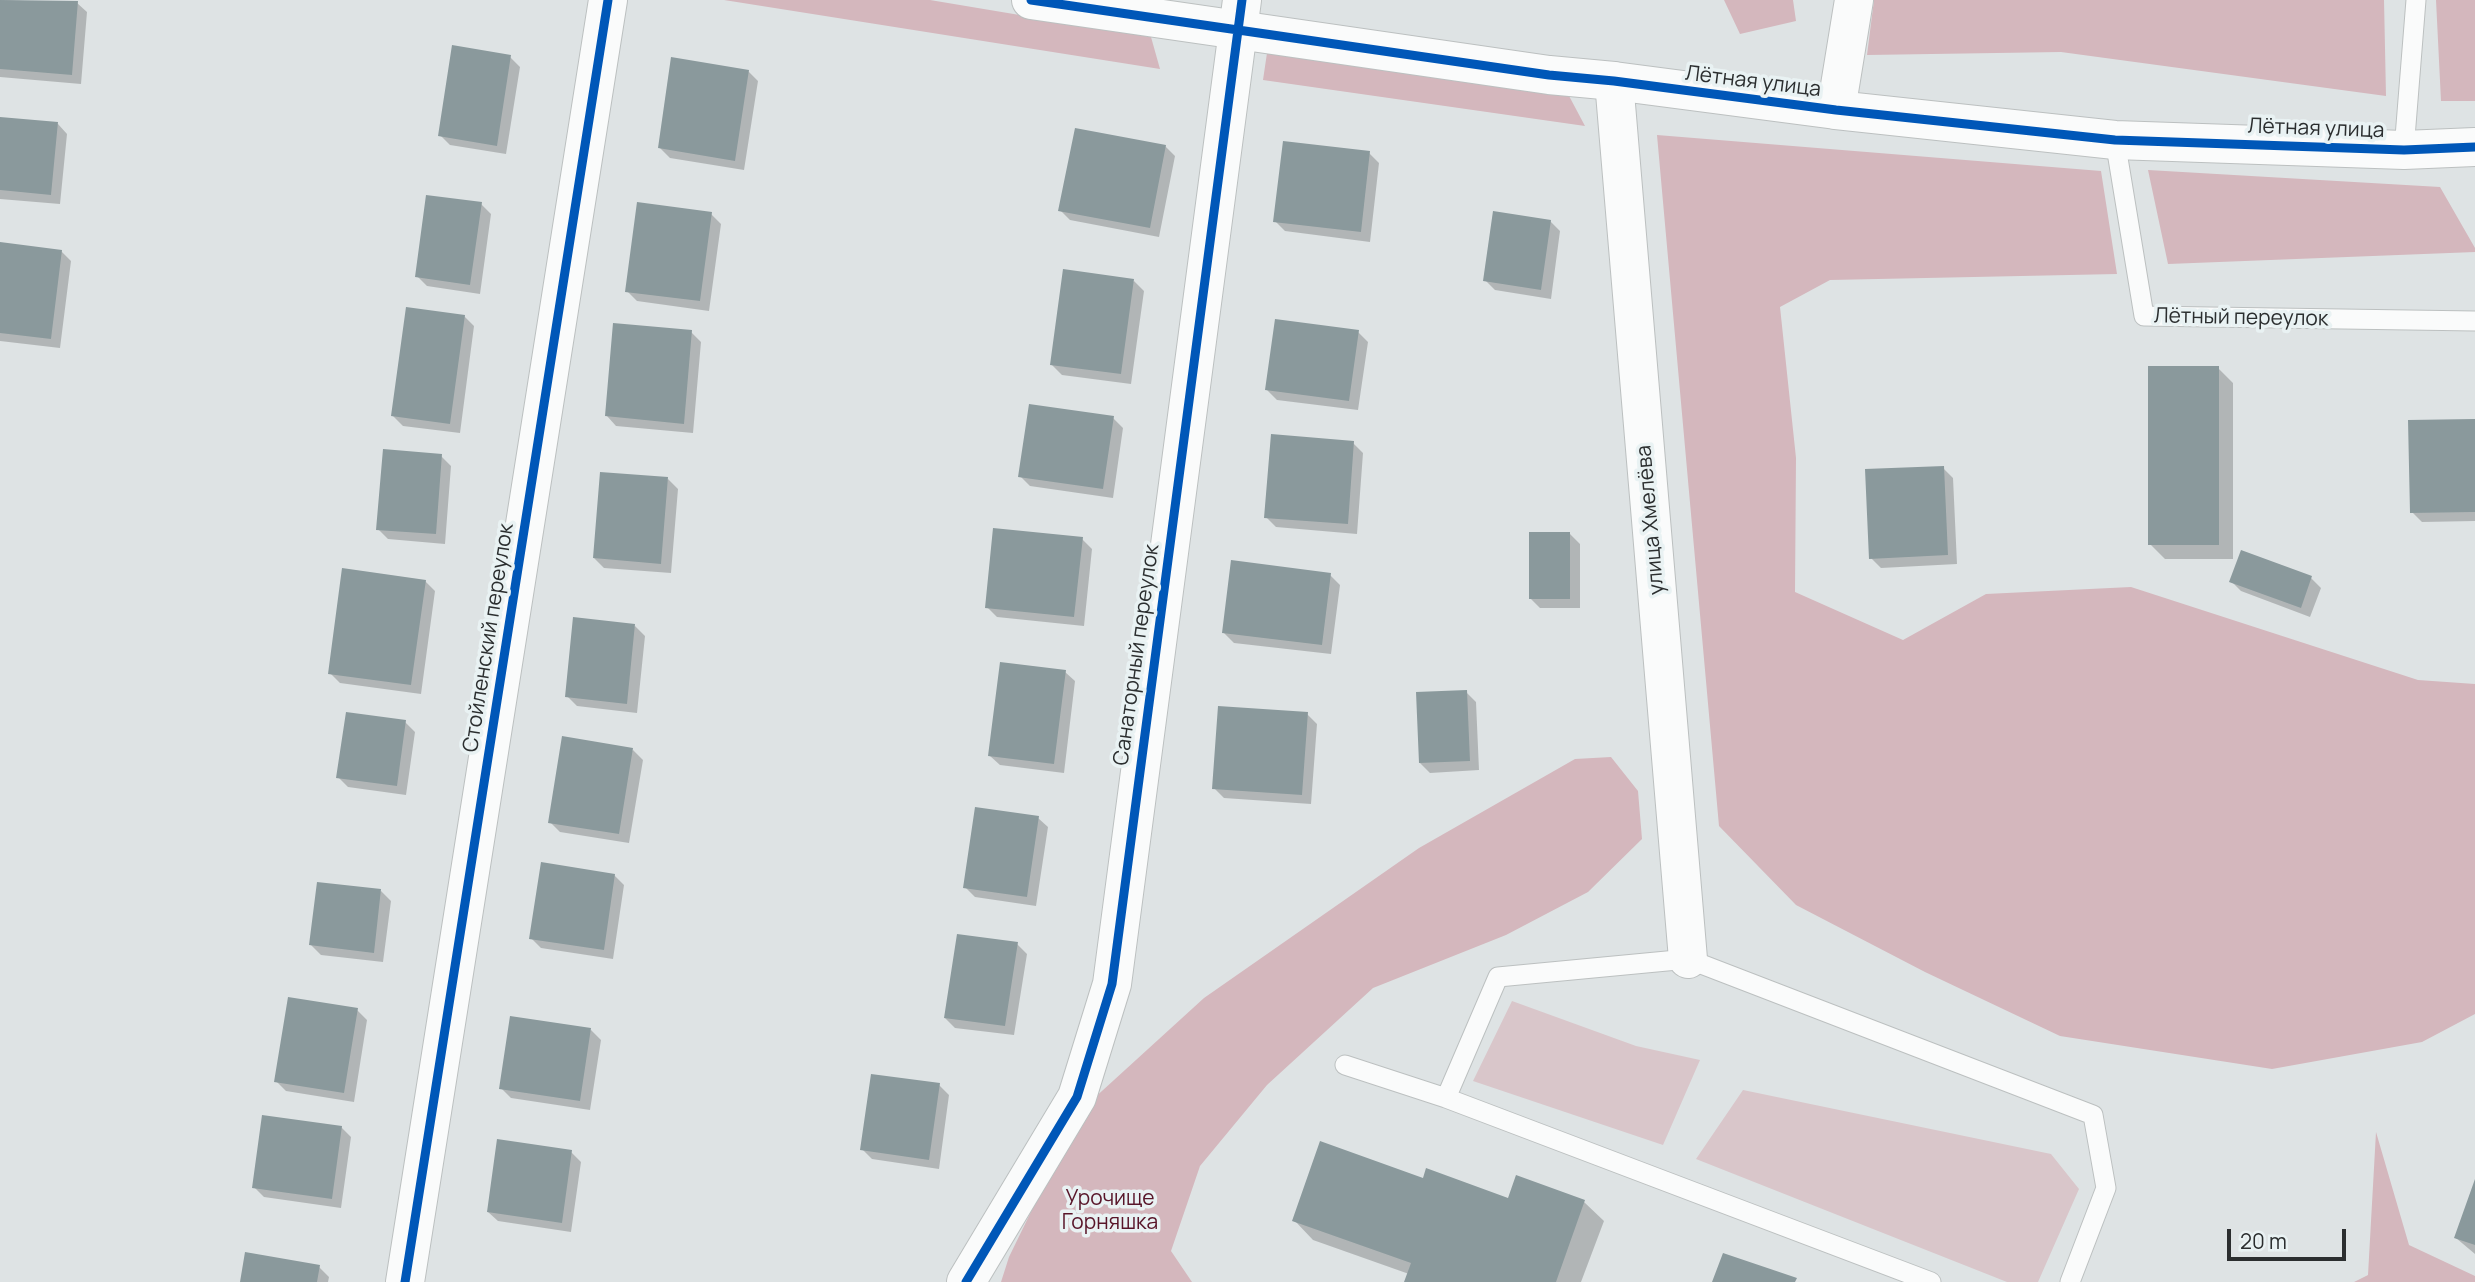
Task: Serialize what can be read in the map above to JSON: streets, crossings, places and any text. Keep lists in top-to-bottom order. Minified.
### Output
{"streets":{"street":["Лётная улица","улица Хмелёва","Стойленский переулок","Санаторный переулок"],"lane":["Лётный переулок"]},"crossings":[["Лётная улица","Лётный переулок"],["Лётная улица","улица Хмелёва"],["Лётная улица","Санаторный переулок"]],"parks":["Урочище Горняшка"],"scale_bar":"20 m"}
